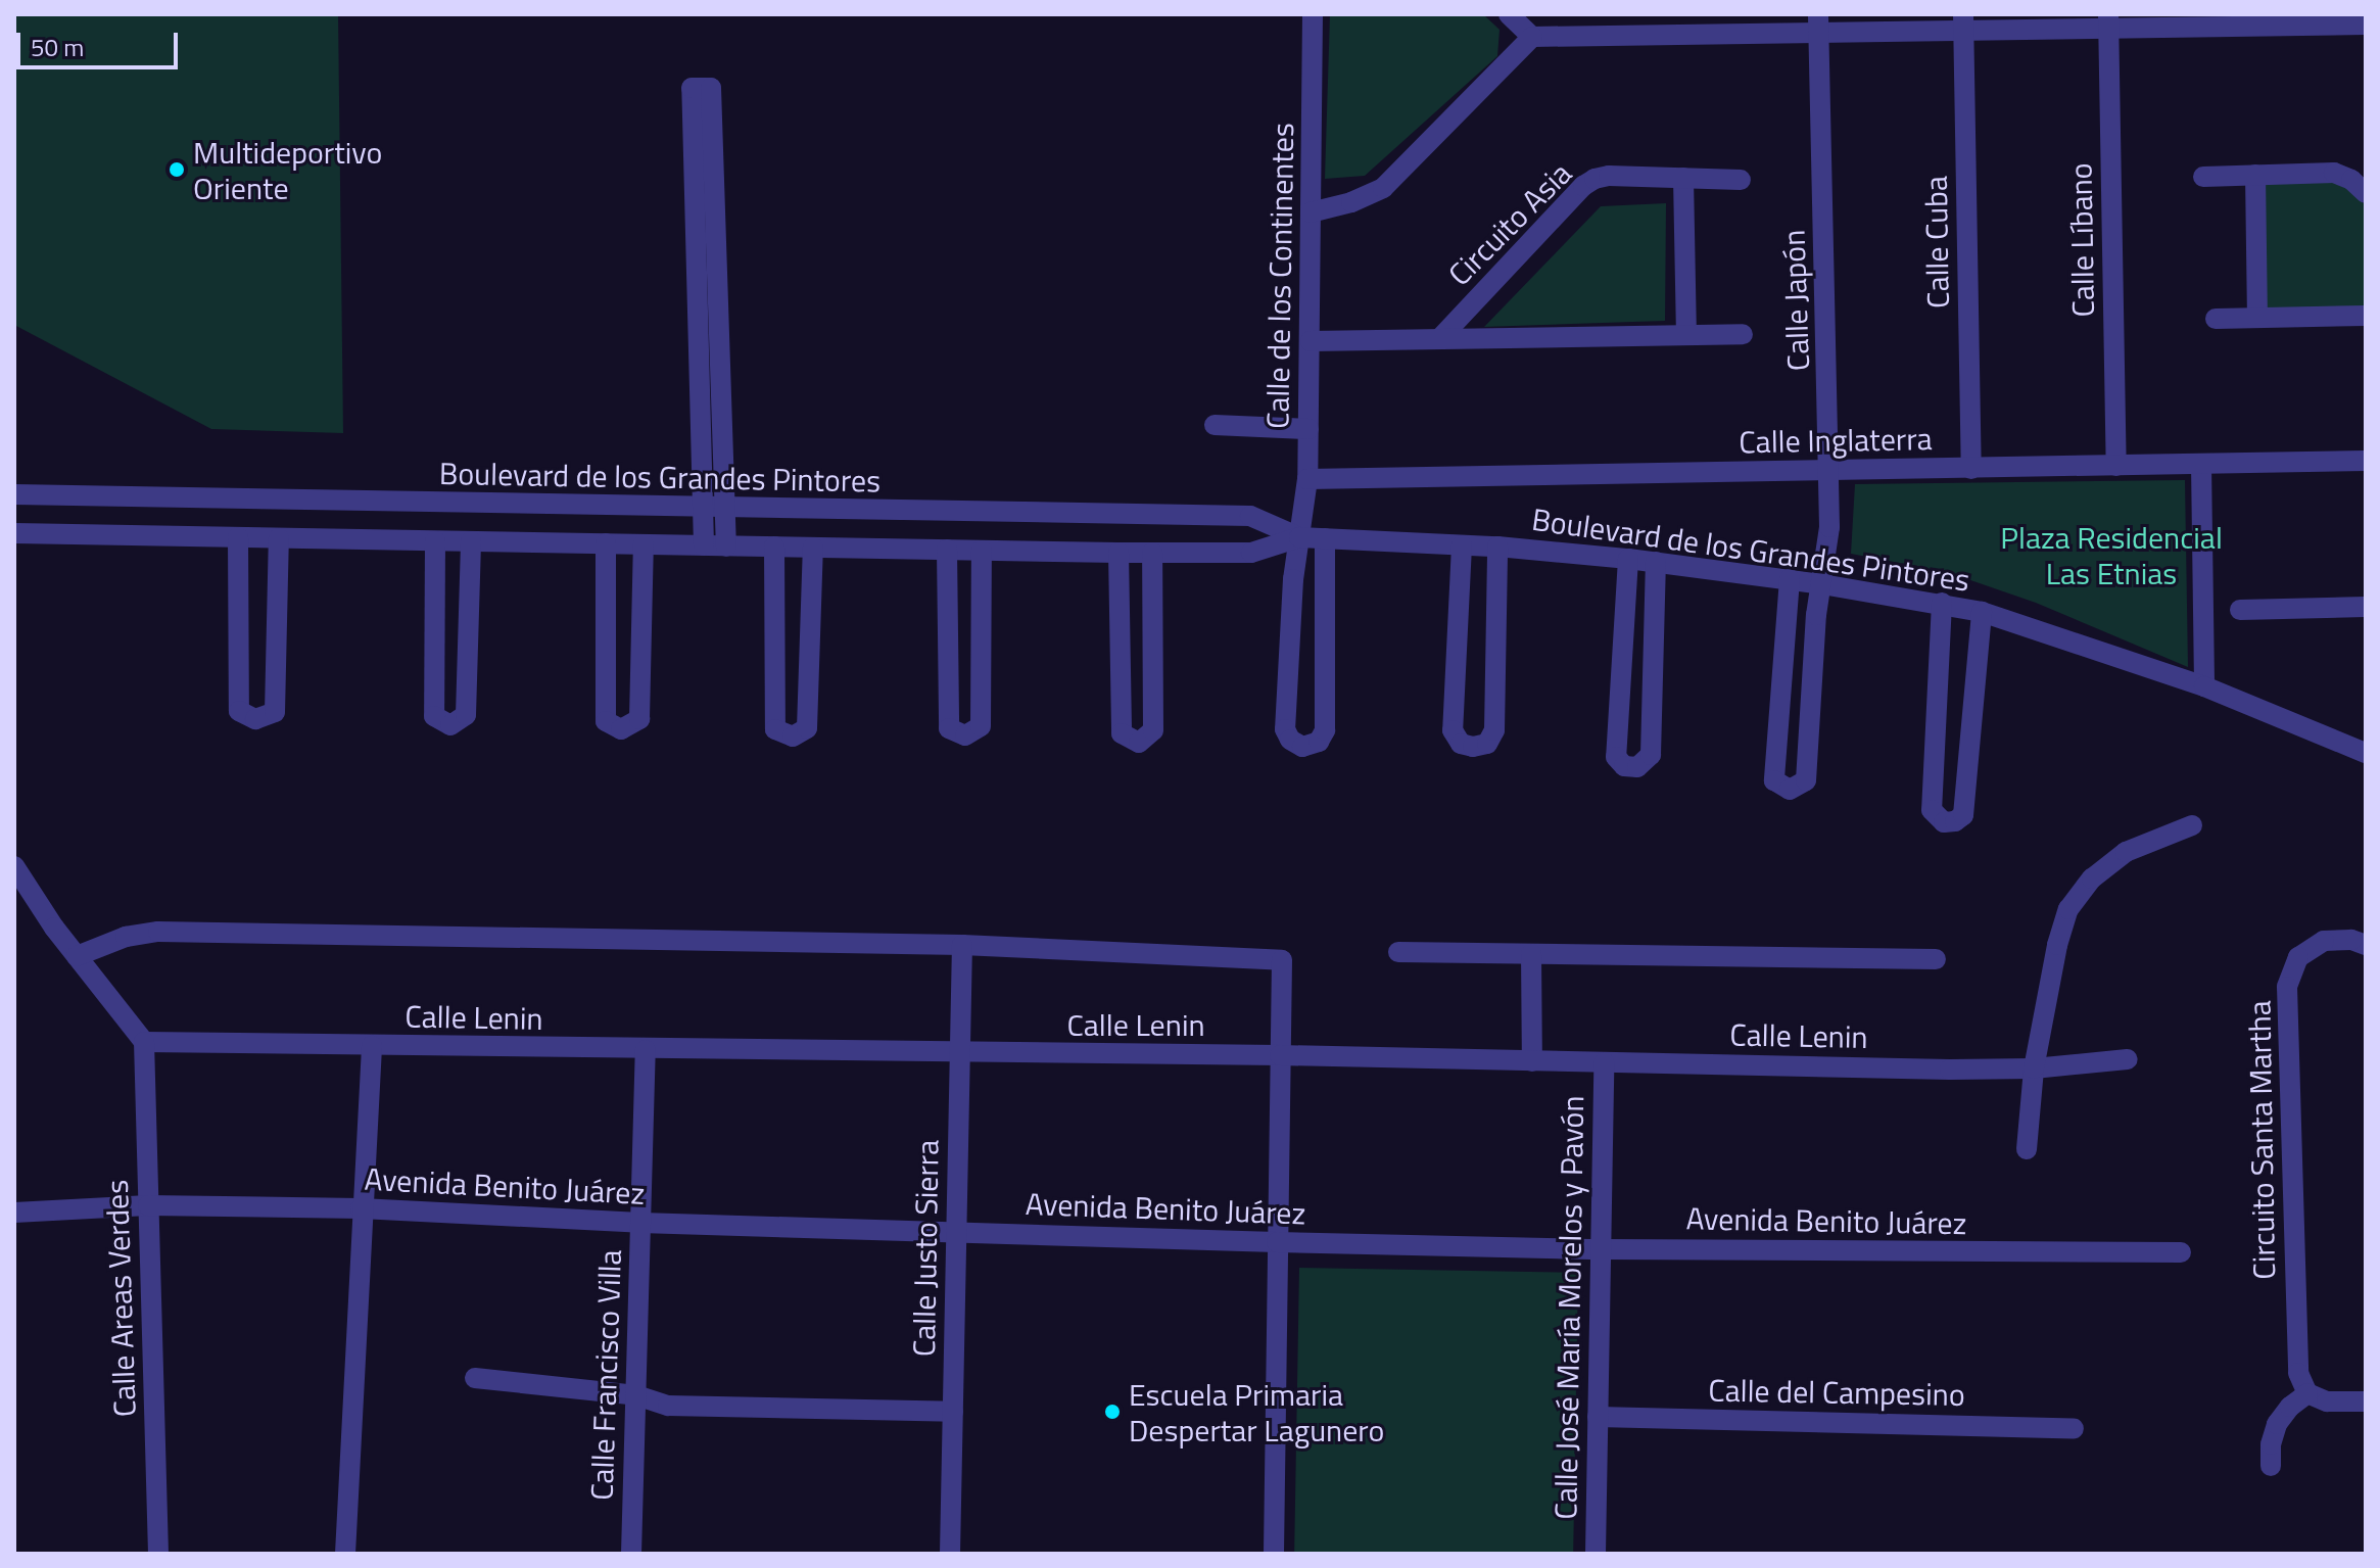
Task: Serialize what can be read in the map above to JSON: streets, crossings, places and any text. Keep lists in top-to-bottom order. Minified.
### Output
{"streets":{"street":["Circuito Asia","Calle Líbano","Calle Cuba","Calle de los Continentes","Calle Japón","Calle Inglaterra","Boulevard de los Grandes Pintores","Calle Lenin","Circuito Santa Martha","Avenida Benito Juárez","Calle Justo Sierra","Calle Areas Verdes","Calle José María Morelos y Pavón","Calle Francisco Villa","Calle del Campesino"]},"crossings":[["Circuito Asia","Calle de los Continentes"],["Calle Líbano","Calle Inglaterra"],["Calle Cuba","Calle Inglaterra"],["Calle de los Continentes","Calle Inglaterra"],["Calle de los Continentes","Boulevard de los Grandes Pintores"],["Calle Japón","Calle Inglaterra"],["Calle Japón","Boulevard de los Grandes Pintores"],["Calle Lenin","Calle Justo Sierra"],["Calle Lenin","Calle Areas Verdes"],["Calle Lenin","Calle José María Morelos y Pavón"],["Calle Lenin","Calle Francisco Villa"],["Avenida Benito Juárez","Calle Justo Sierra"],["Avenida Benito Juárez","Calle Areas Verdes"],["Avenida Benito Juárez","Calle José María Morelos y Pavón"],["Avenida Benito Juárez","Calle Francisco Villa"],["Calle José María Morelos y Pavón","Calle del Campesino"]],"parks":["Plaza Residencial Las Etnias"],"places":["Multideportivo Oriente","Escuela Primaria Despertar Lagunero"],"scale_bar":"50 m"}
